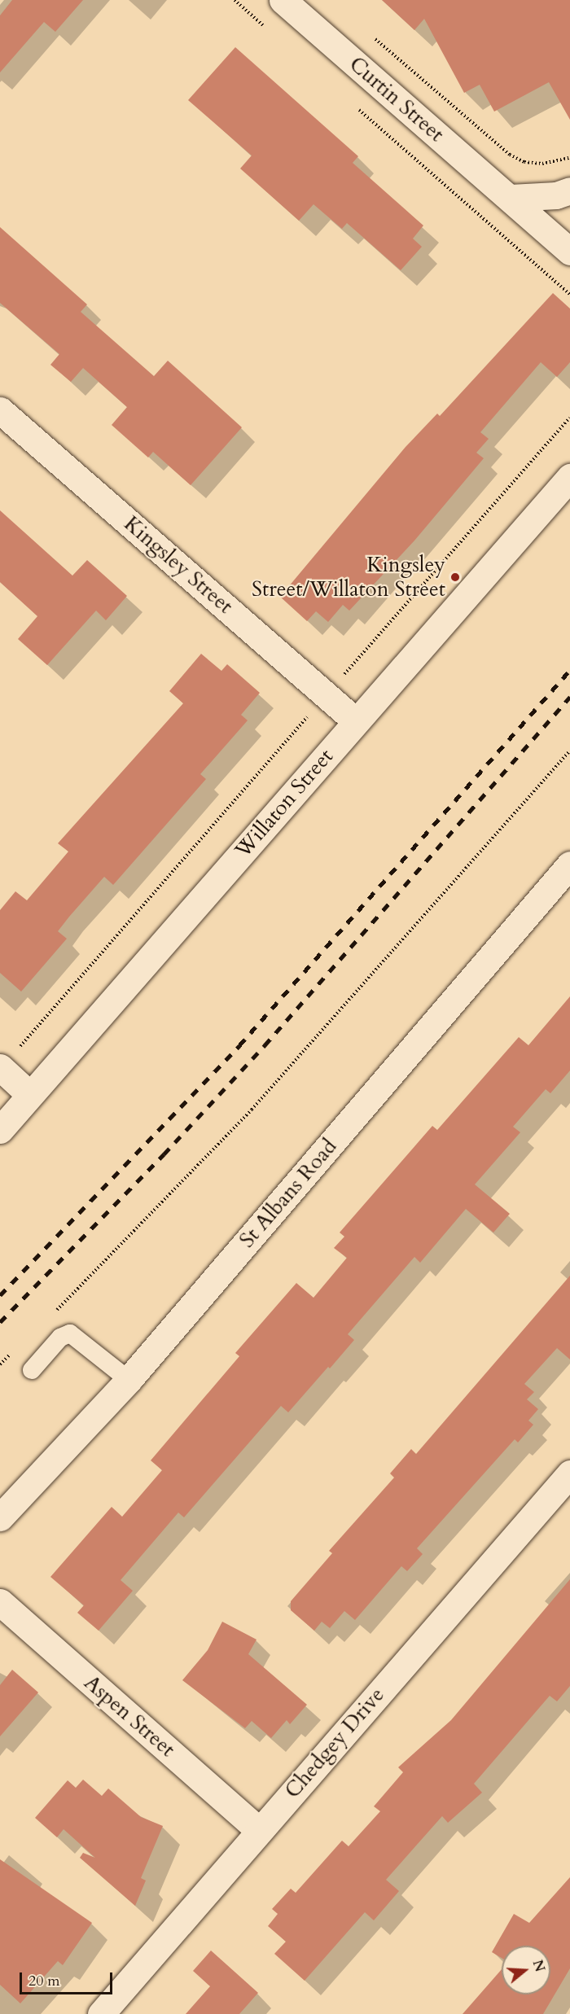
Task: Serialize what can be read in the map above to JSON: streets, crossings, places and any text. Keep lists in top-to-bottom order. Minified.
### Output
{"streets":{"street":["Curtin Street","Kingsley Street","Willaton Street","St Albans Road","Aspen Street","Chedgey Drive"]},"crossings":[["Kingsley Street","Willaton Street"],["Aspen Street","Chedgey Drive"]],"places":["Kingsley Street/Willaton Street"],"scale_bar":"20 m","north":"right"}
